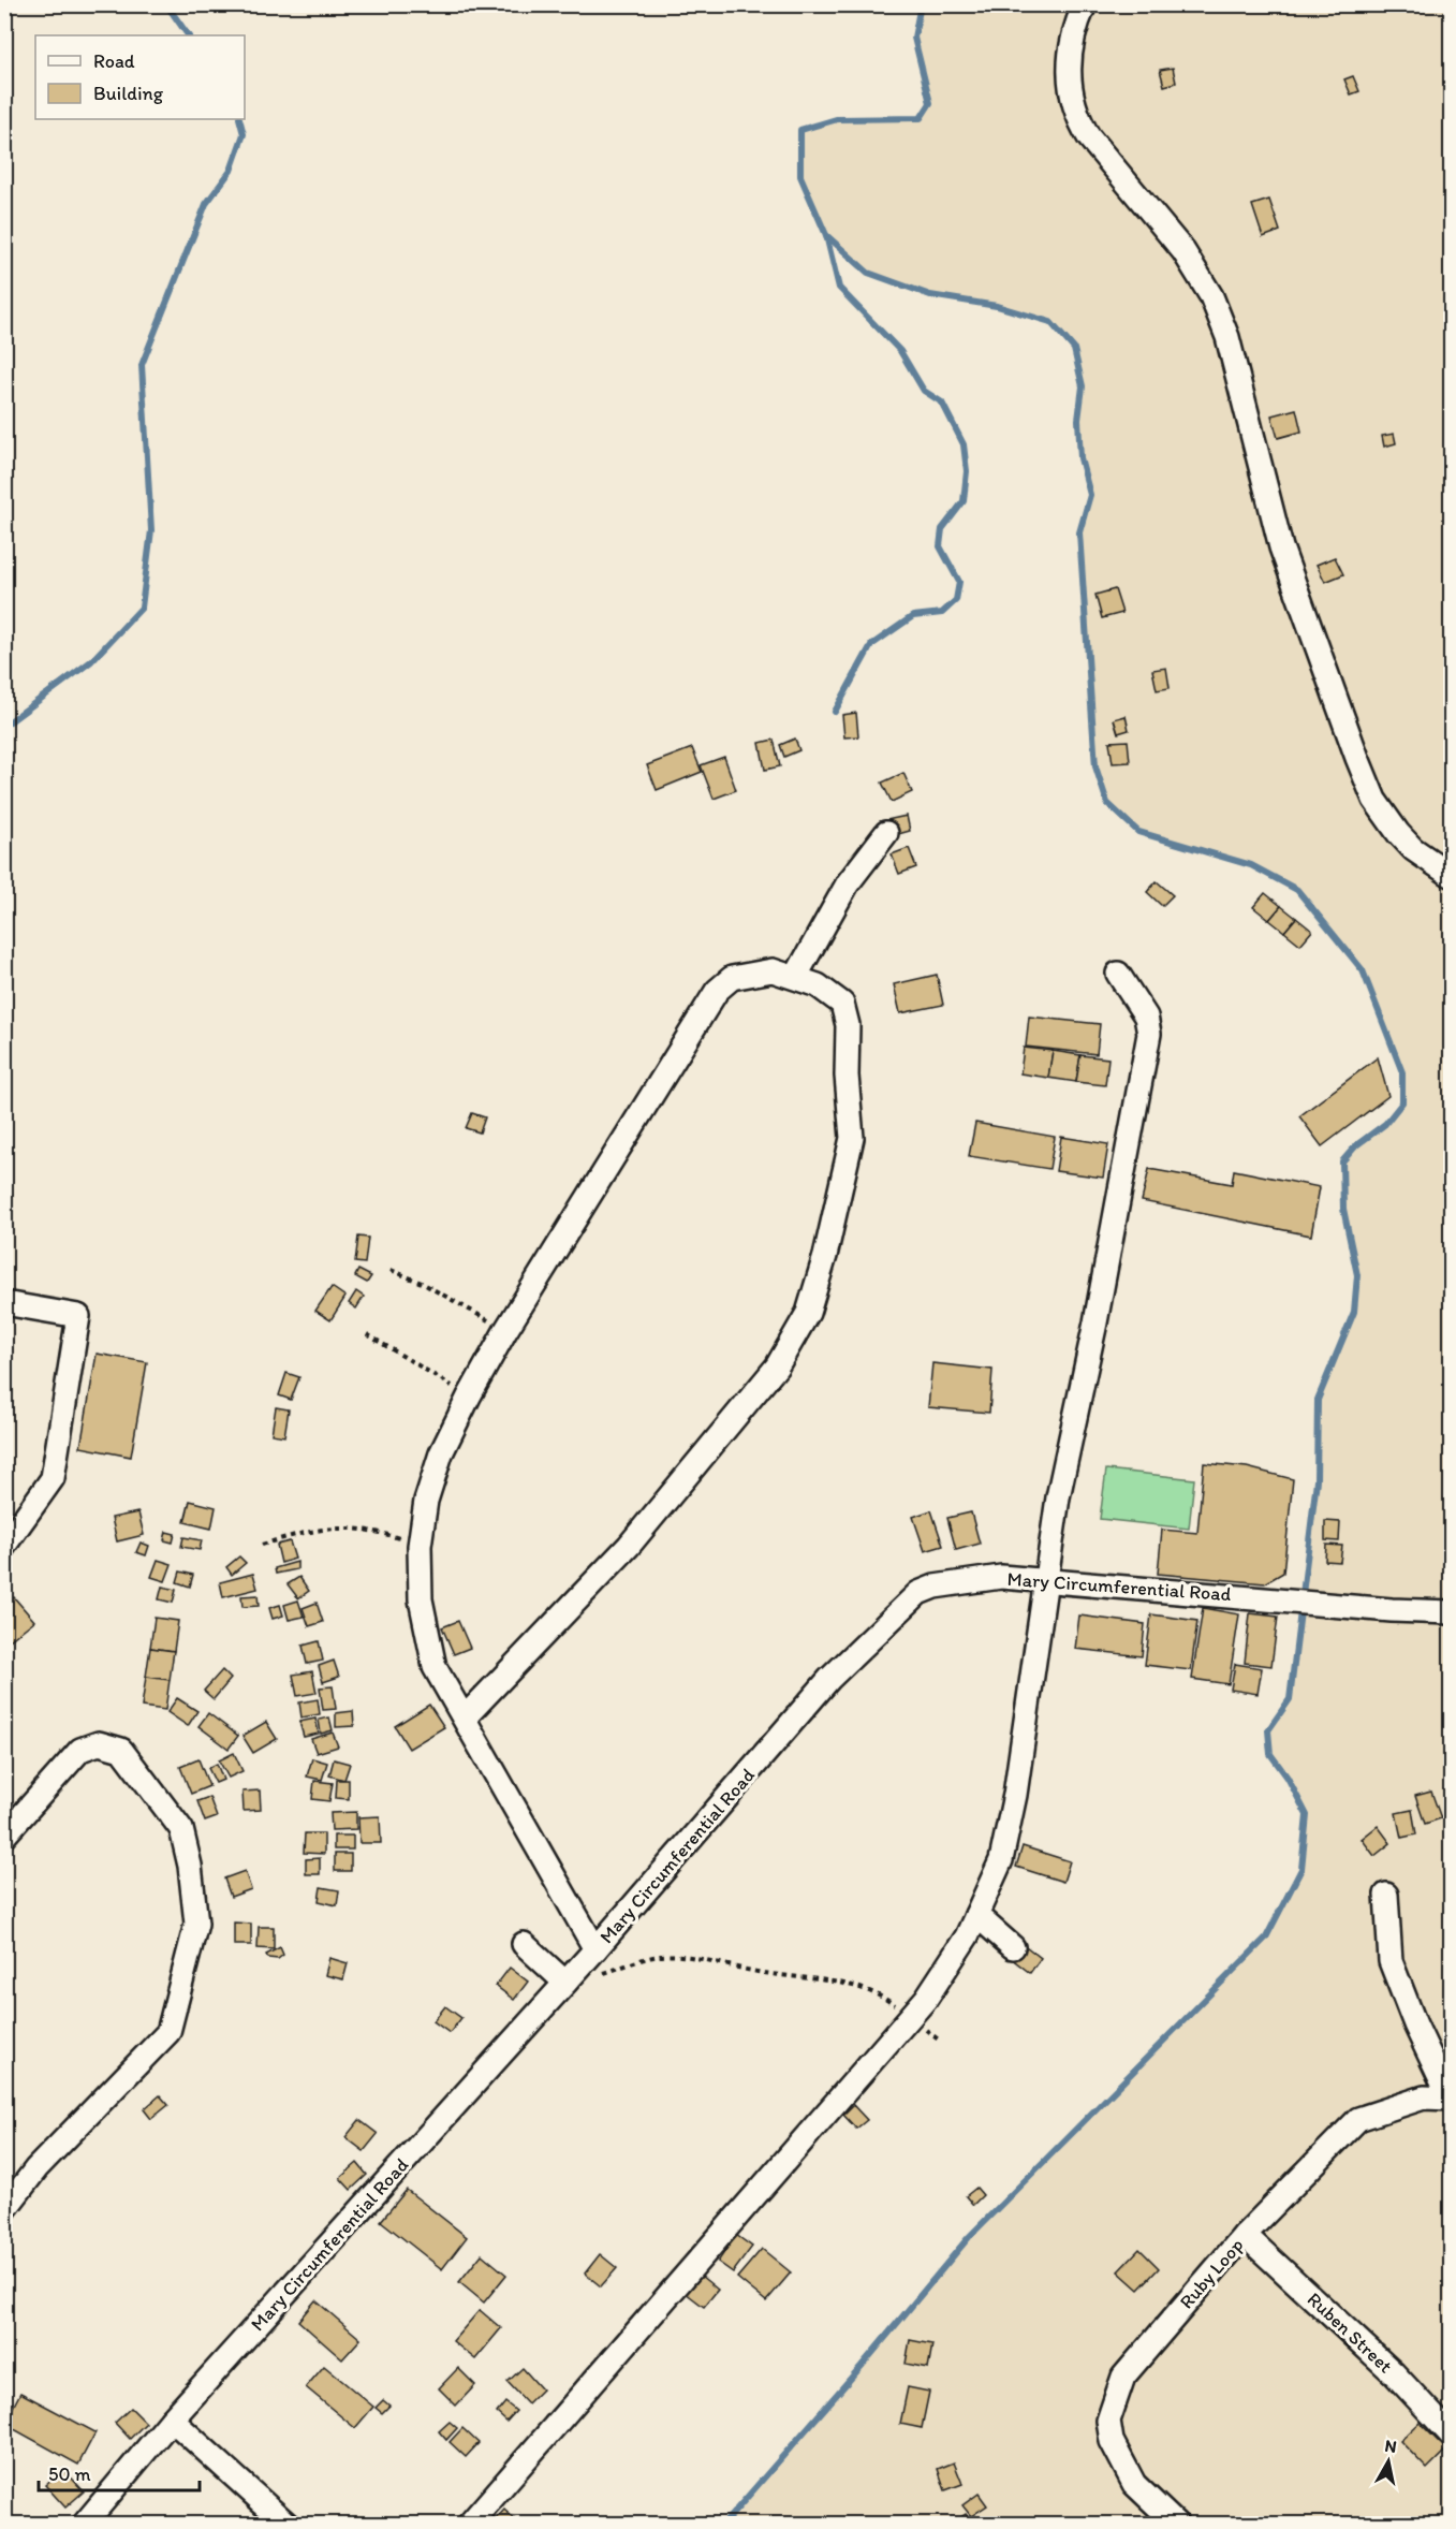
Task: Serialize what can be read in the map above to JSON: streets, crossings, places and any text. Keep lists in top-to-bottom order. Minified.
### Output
{"streets":{"street":["Mary Circumferential Road","Ruby Loop","Ruben Street"]},"crossings":[["Ruby Loop","Ruben Street"]],"legend":["Road","Building"],"scale_bar":"50 m","north":"top"}
